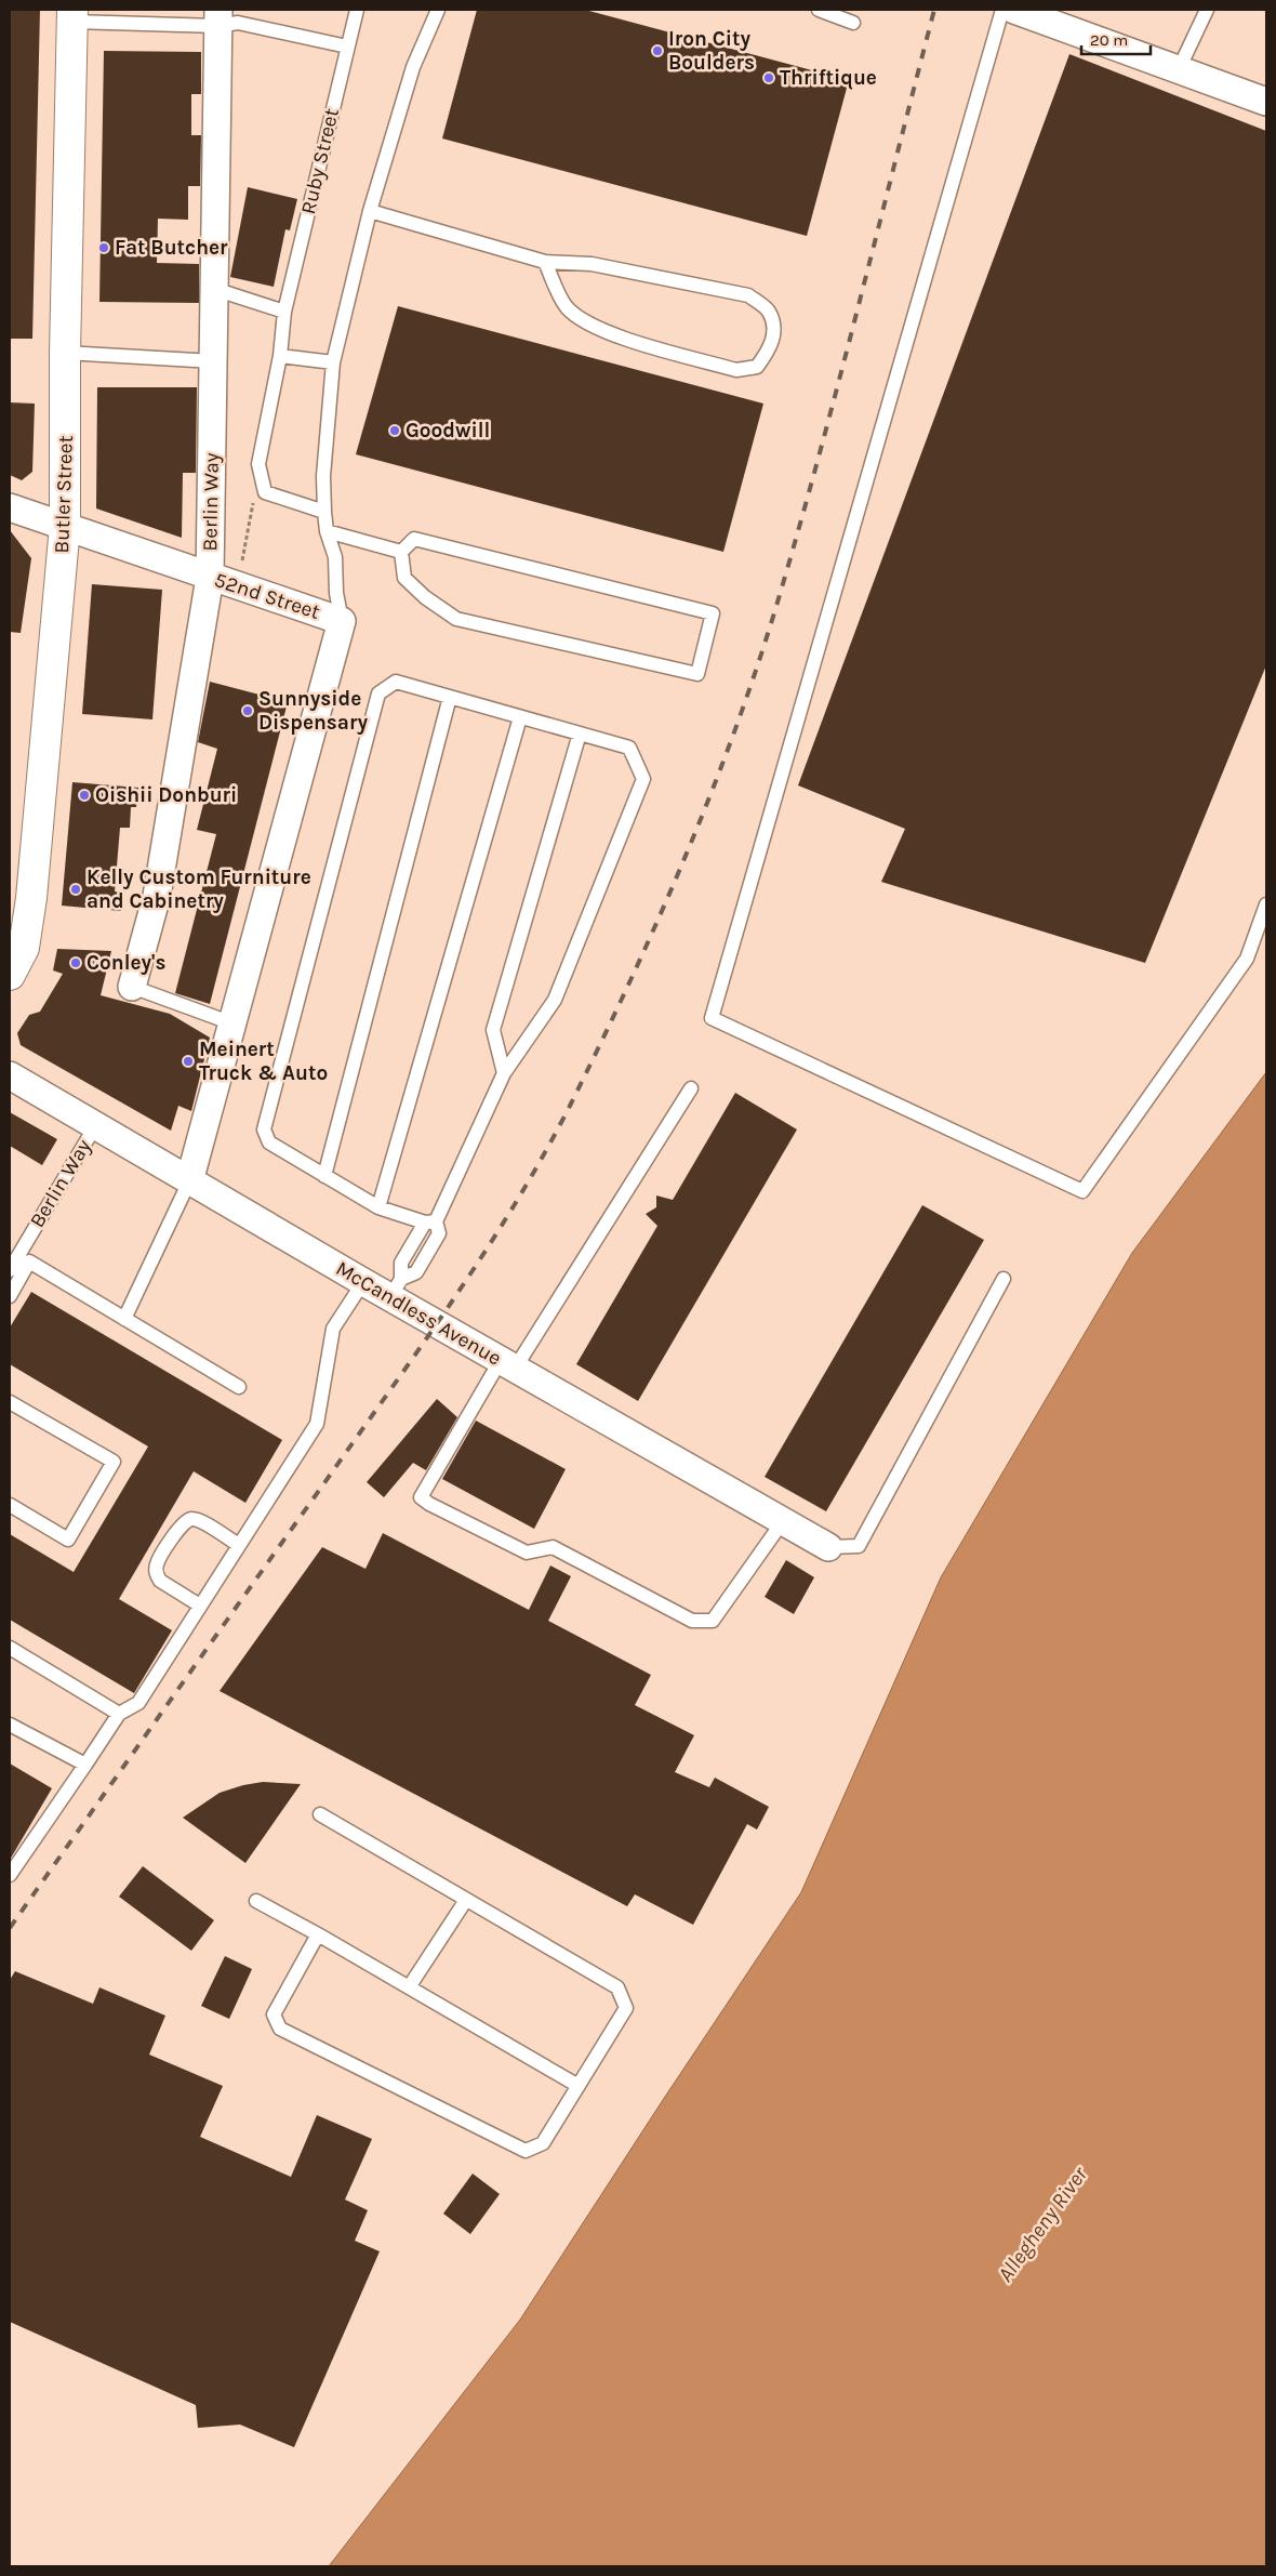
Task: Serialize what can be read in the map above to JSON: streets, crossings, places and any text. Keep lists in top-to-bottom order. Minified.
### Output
{"streets":{"main road":["Butler Street"],"street":["Berlin Way","52nd Street","McCandless Avenue"],"lane":["Ruby Street"]},"crossings":[["Butler Street","52nd Street"],["Berlin Way","52nd Street"],["Berlin Way","McCandless Avenue"]],"water":["Allegheny River"],"places":["Iron City Boulders","Thriftique","Fat Butcher","Goodwill","Sunnyside Dispensary","Oishii Donburi","Kelly Custom Furniture and Cabinetry","Conley's","Meinert Truck & Auto"],"scale_bar":"20 m"}
